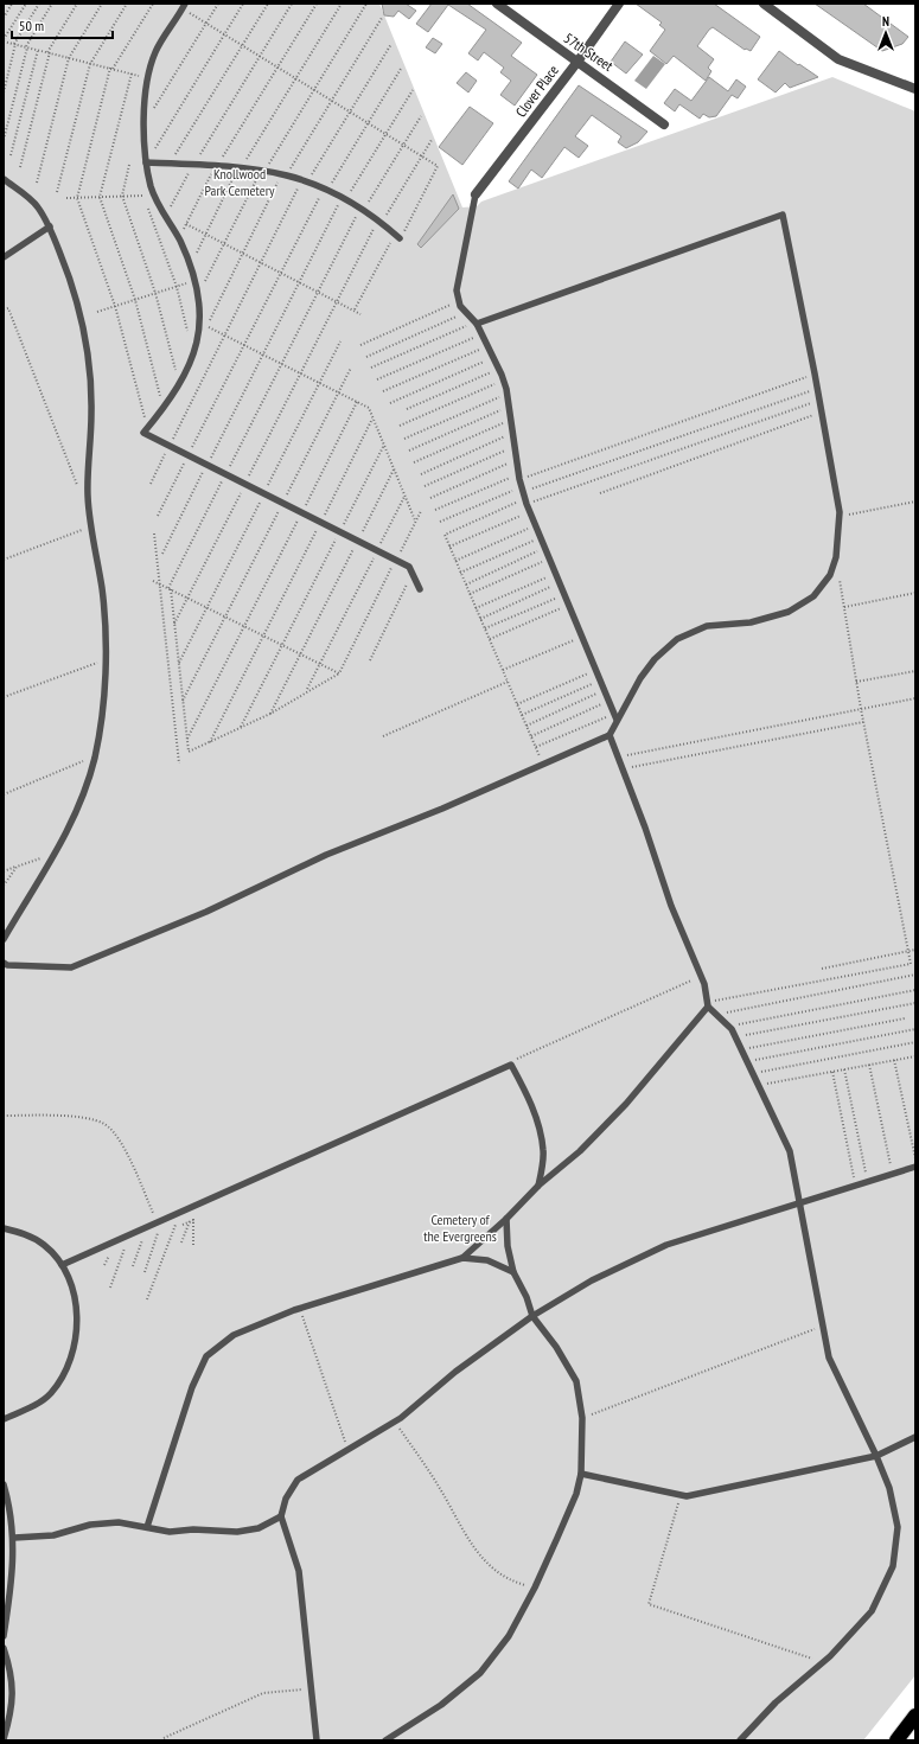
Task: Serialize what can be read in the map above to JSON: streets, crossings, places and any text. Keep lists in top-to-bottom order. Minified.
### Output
{"streets":{"street":["57th Street","Clover Place"]},"crossings":[["57th Street","Clover Place"]],"parks":["Knollwood Park Cemetery","Cemetery of the Evergreens"],"scale_bar":"50 m","north":"top"}
